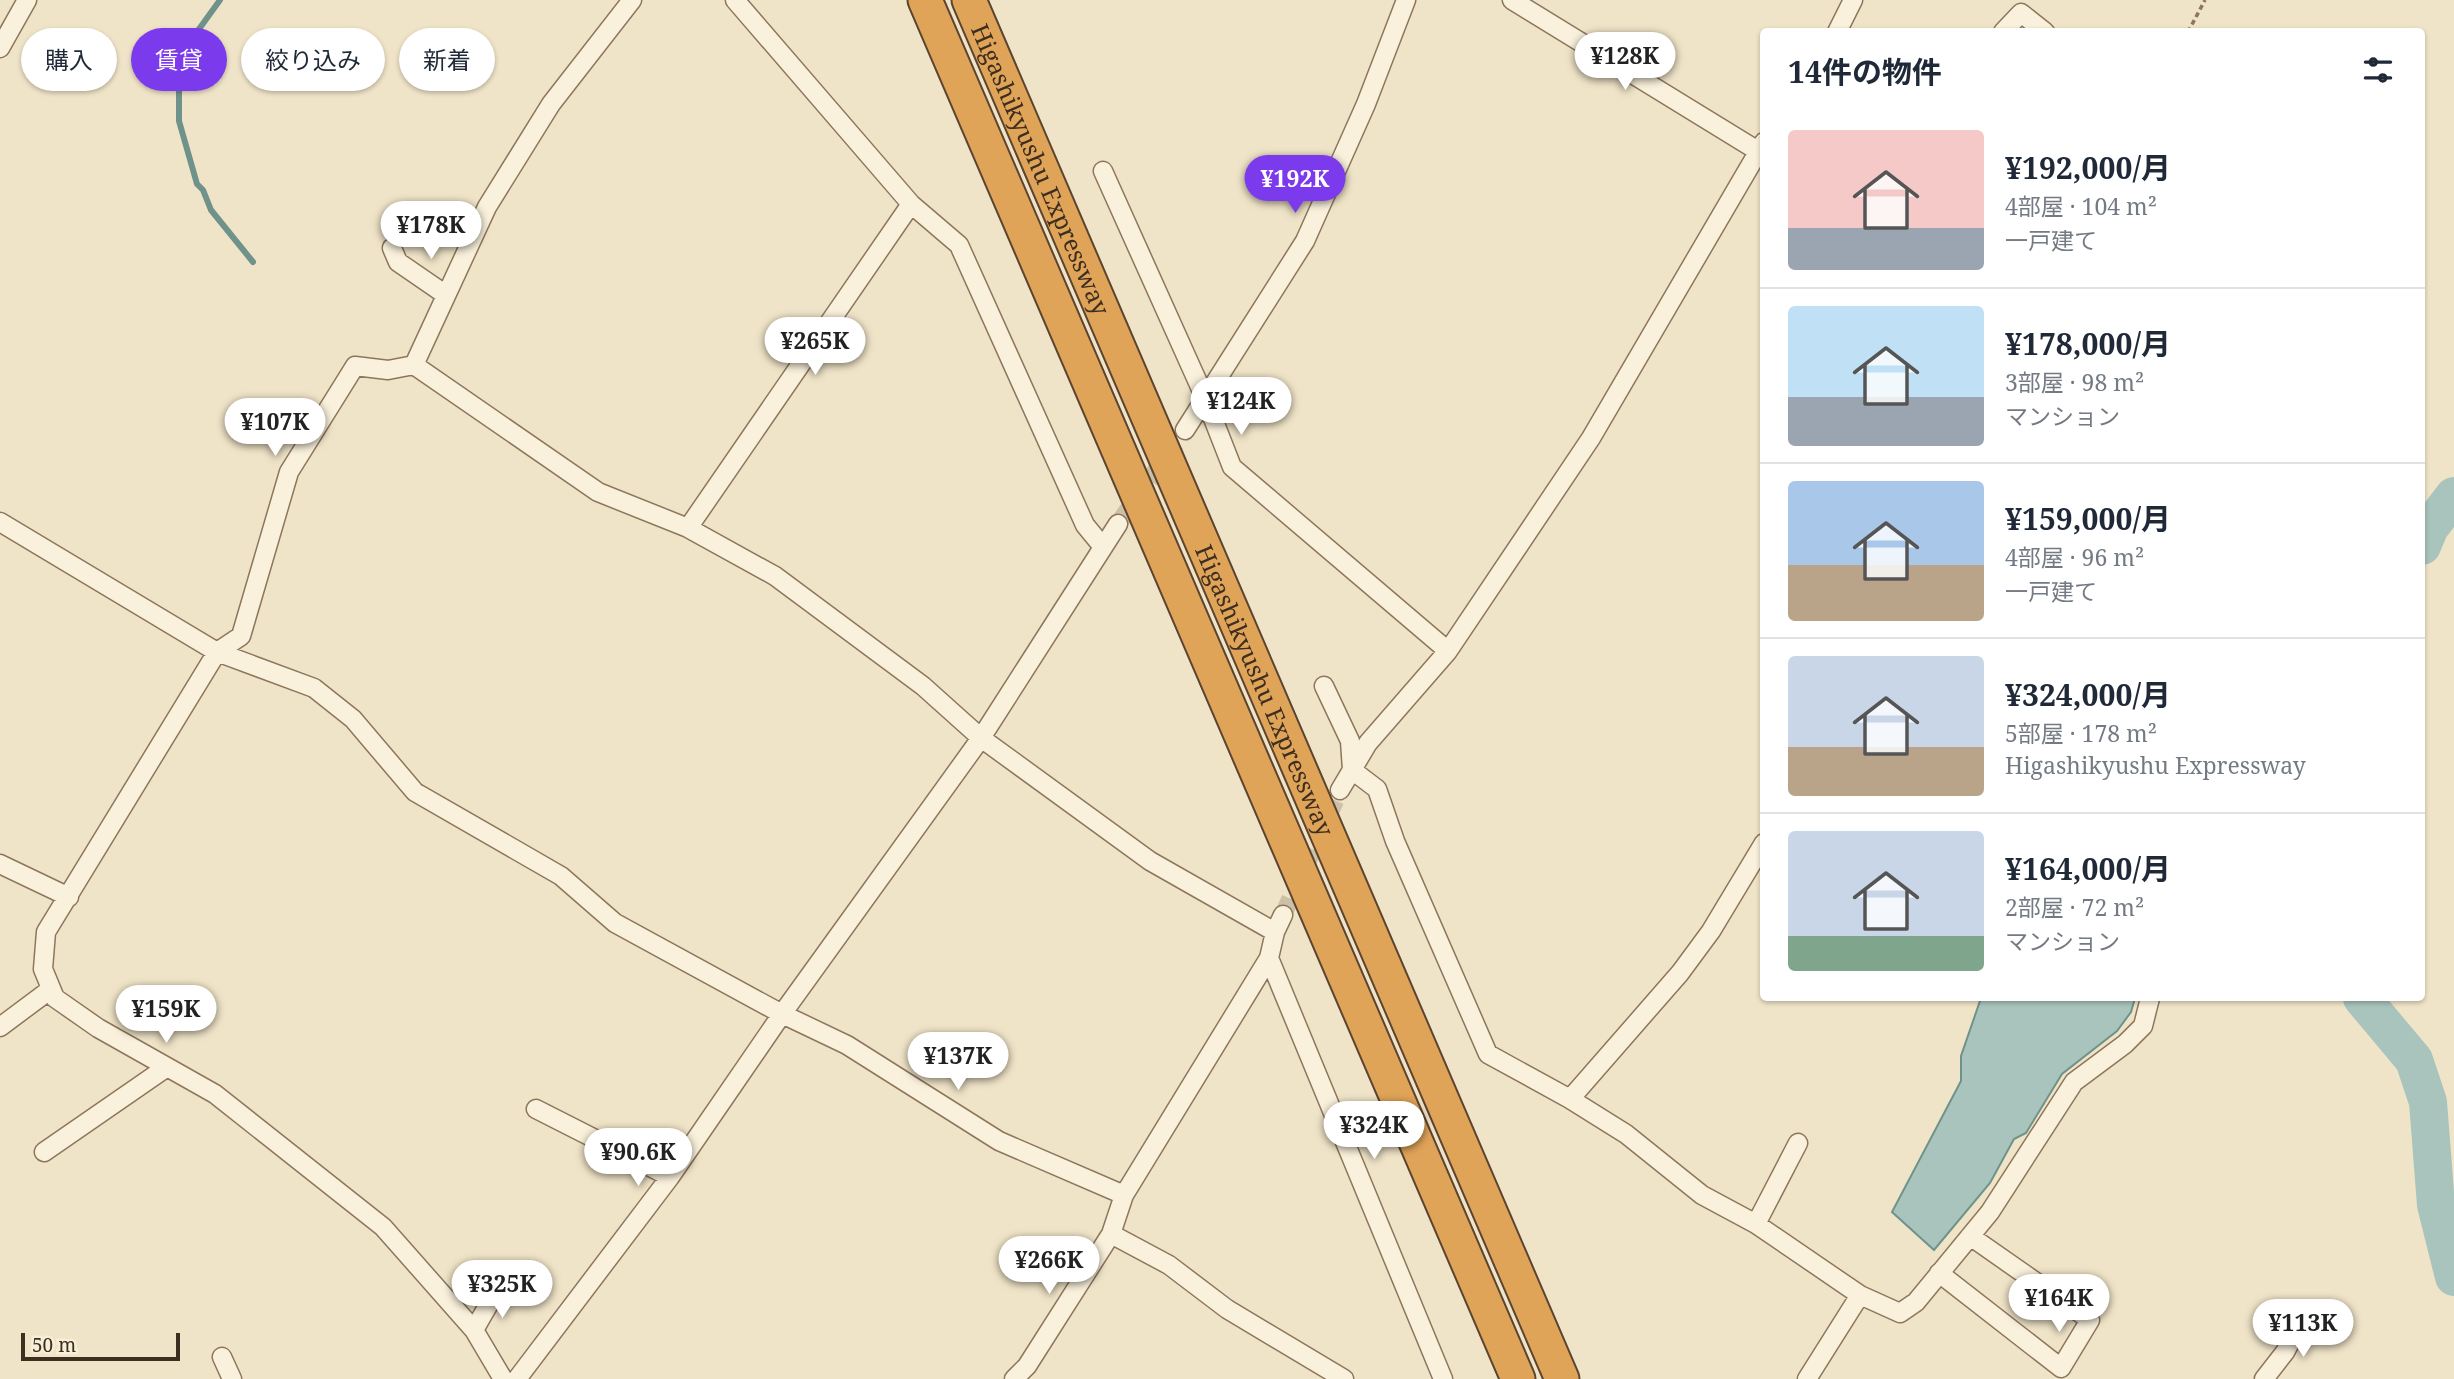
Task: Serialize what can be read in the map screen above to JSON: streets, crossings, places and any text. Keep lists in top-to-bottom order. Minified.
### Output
{"streets":{"highway":["Higashikyushu Expressway"]},"scale_bar":"50 m","page":{"chip":["購入","賃貸","絞り込み","新着"],"heading":"14件の物件","price":["¥128K","¥192K","¥178K","¥265K","¥124K","¥107K","¥159K","¥137K","¥324K","¥90.6K","¥266K","¥325K","¥164K","¥113K"],"list":[{"name":"¥192,000/月","note":"4部屋 · 104 m² · 一戸建て"},{"name":"¥178,000/月","note":"3部屋 · 98 m² · マンション"},{"name":"¥159,000/月","note":"4部屋 · 96 m² · 一戸建て"},{"name":"¥324,000/月","note":"5部屋 · 178 m² · Higashikyushu Expressway"},{"name":"¥164,000/月","note":"2部屋 · 72 m² · マンション"}],"scale":"50 m"}}
